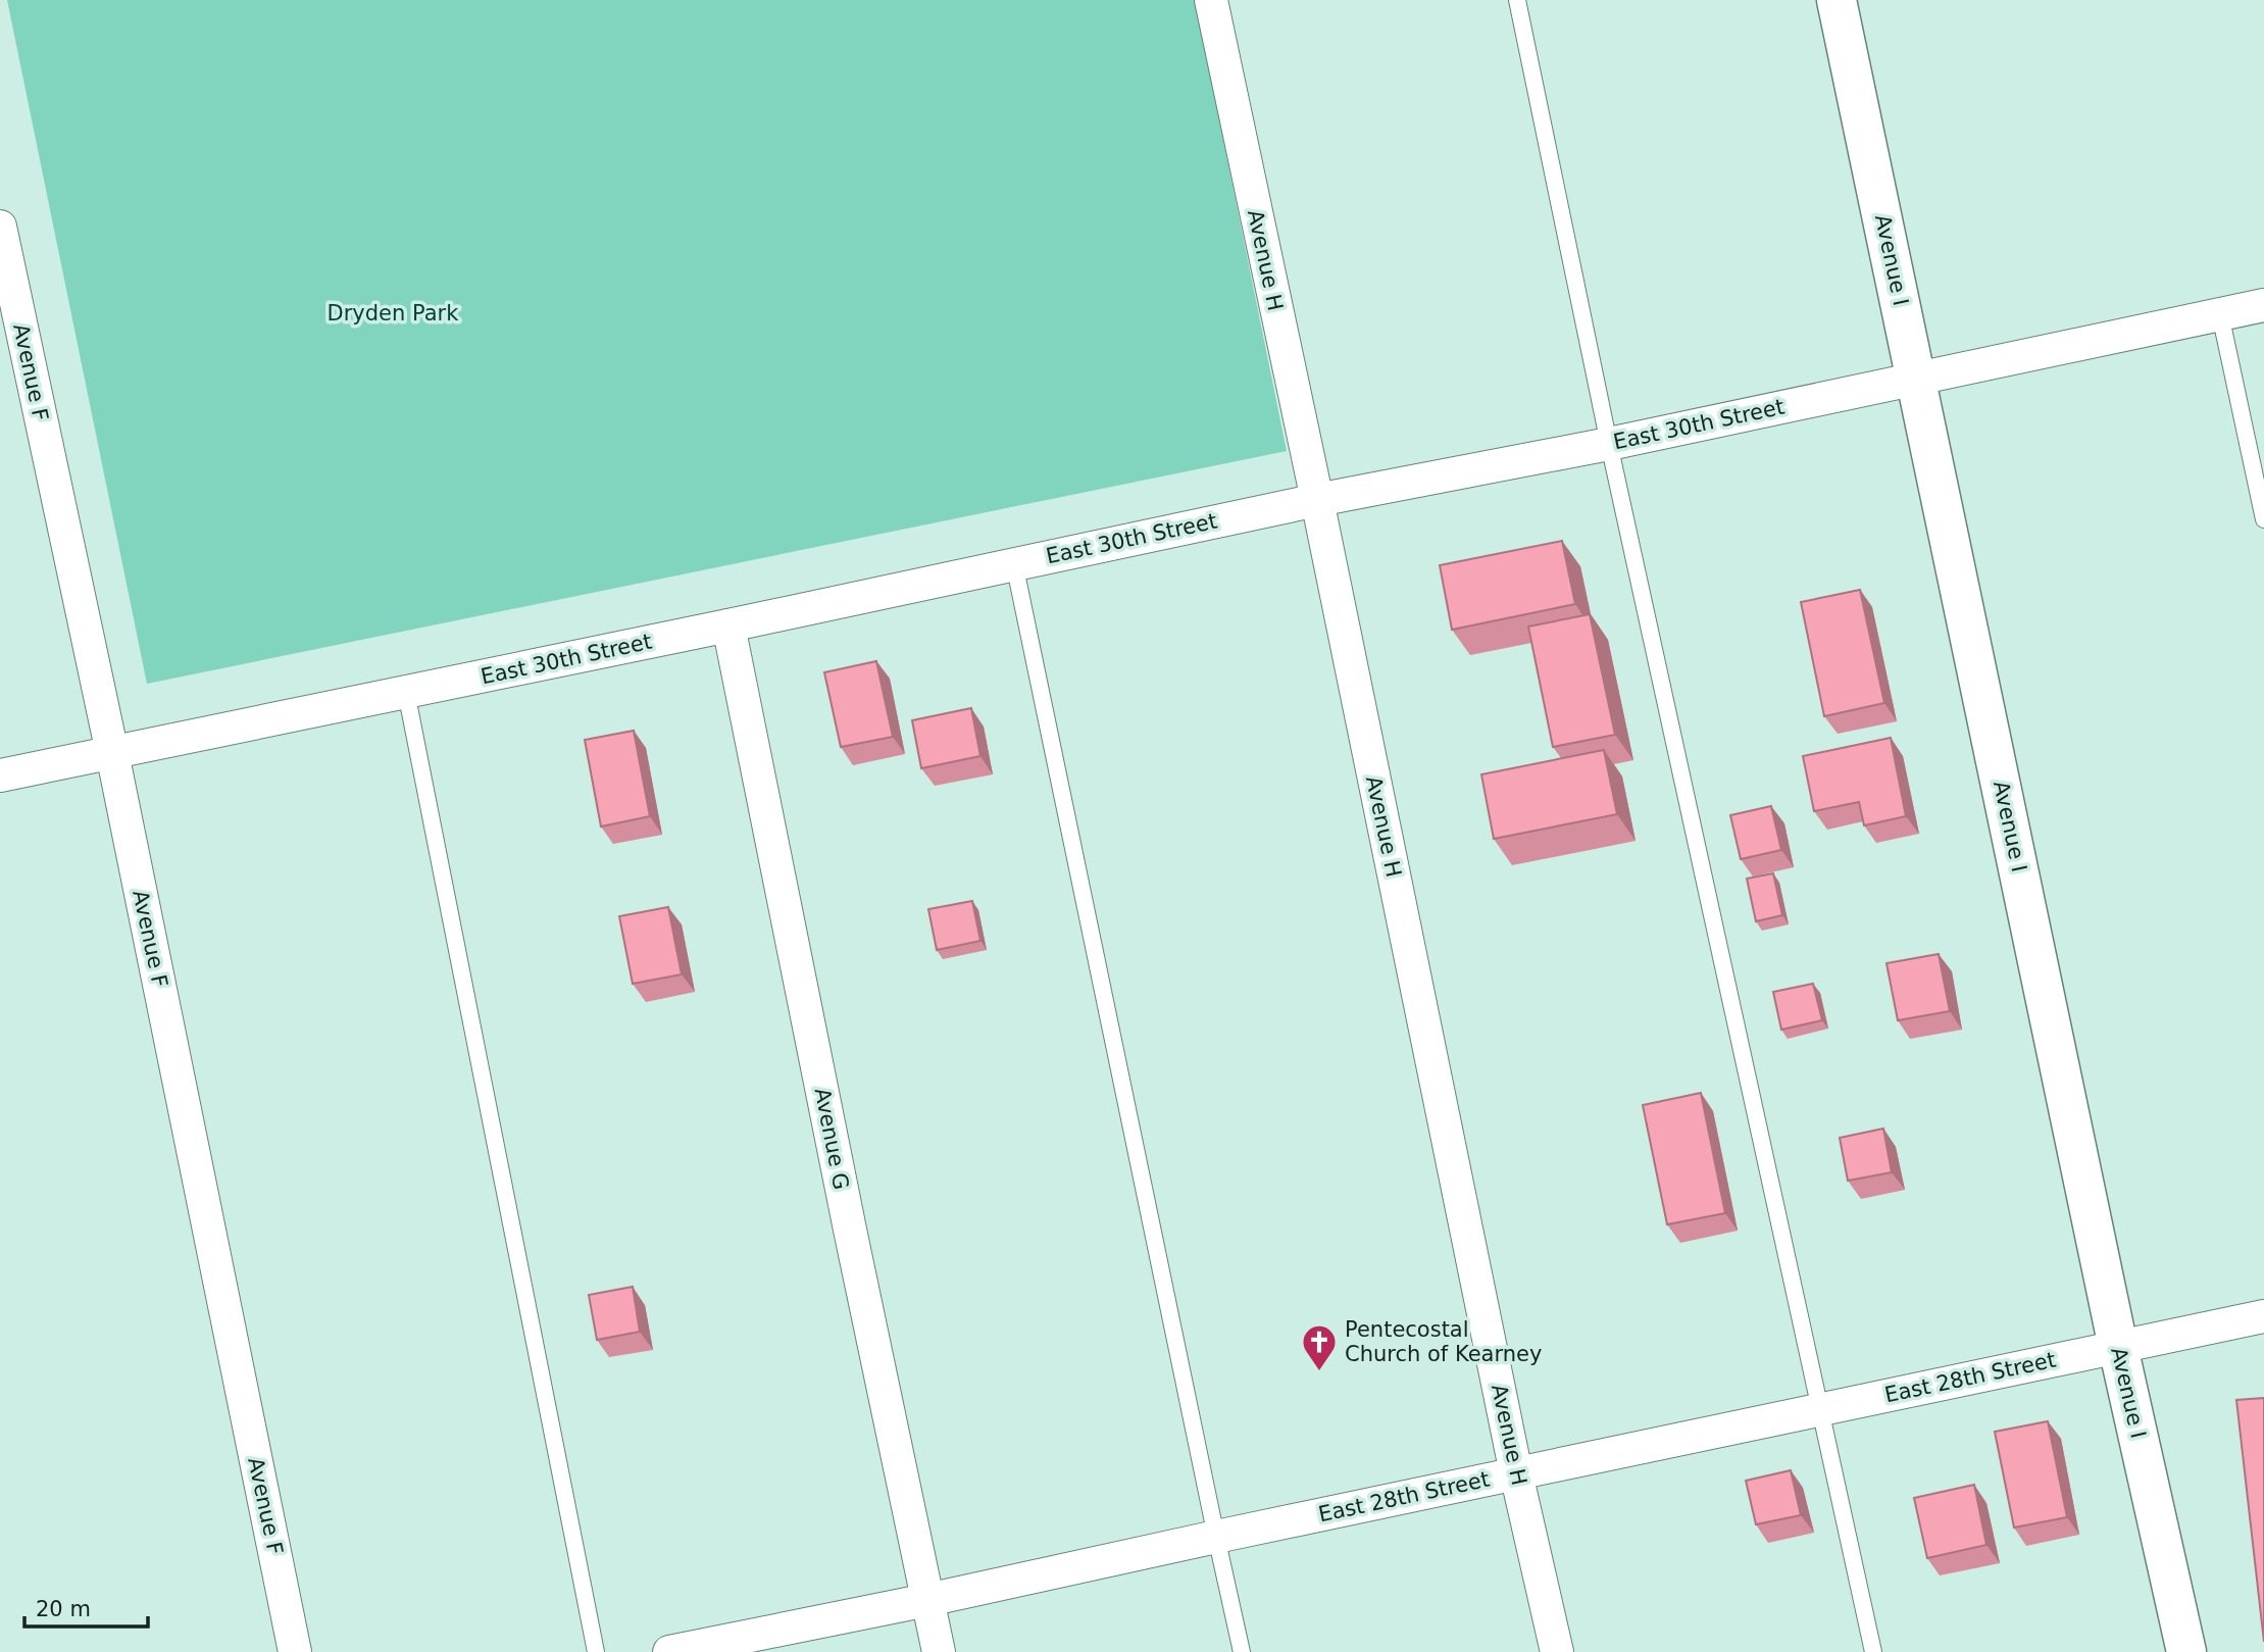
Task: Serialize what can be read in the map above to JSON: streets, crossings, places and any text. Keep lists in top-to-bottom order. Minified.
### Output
{"streets":{"street":["Avenue H","Avenue I","Avenue F","East 30th Street","Avenue G","East 28th Street"]},"crossings":[["Avenue H","East 30th Street"],["Avenue H","East 28th Street"],["Avenue I","East 30th Street"],["Avenue I","East 28th Street"],["Avenue F","East 30th Street"],["East 30th Street","Avenue G"],["Avenue G","East 28th Street"]],"parks":["Dryden Park"],"places":{"church":["Pentecostal Church of Kearney"]},"scale_bar":"20 m"}
